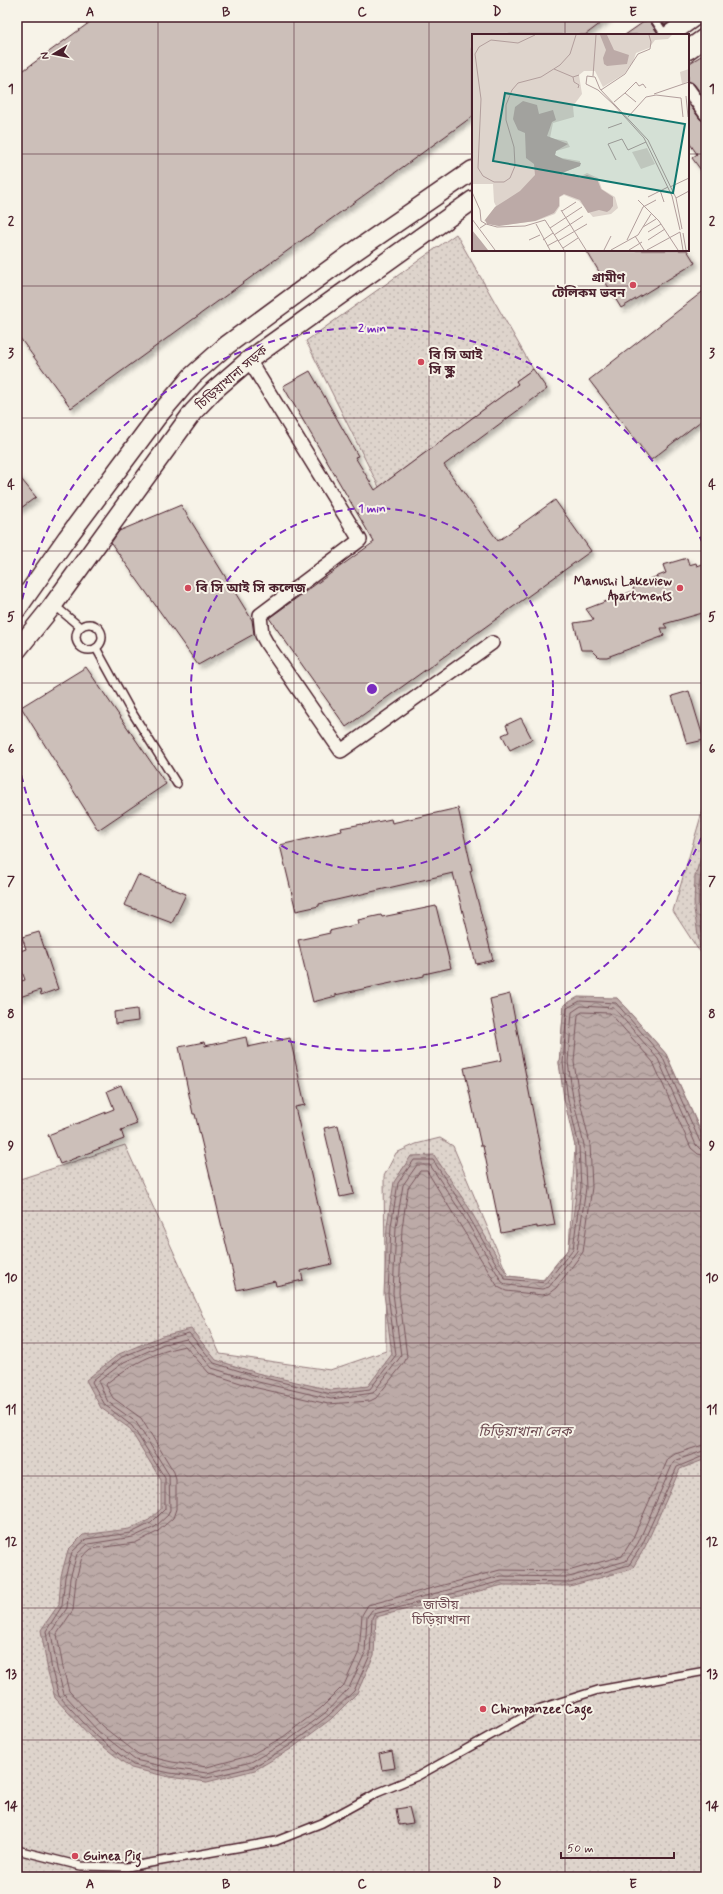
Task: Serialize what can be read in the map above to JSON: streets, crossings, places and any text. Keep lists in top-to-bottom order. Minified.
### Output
{"streets":{"main road":["চিড়িয়াখানা সড়ক"]},"water":["চিড়িয়াখানা লেক"],"parks":["জাতীয় চিড়িয়াখানা"],"places":["গ্রামীণ টেলিকম ভবন","বি সি আই সি স্কুল","বি সি আই সি কলেজ","Manushi Lakeview Apartments","Chimpanzee Cage","Guinea Pig"],"scale_bar":"50 m","north":"left","grid":{"columns":["A","B","C","D","E"],"rows":["1","2","3","4","5","6","7","8","9","10","11","12","13","14"]},"rings":["2 min","1 min"]}
